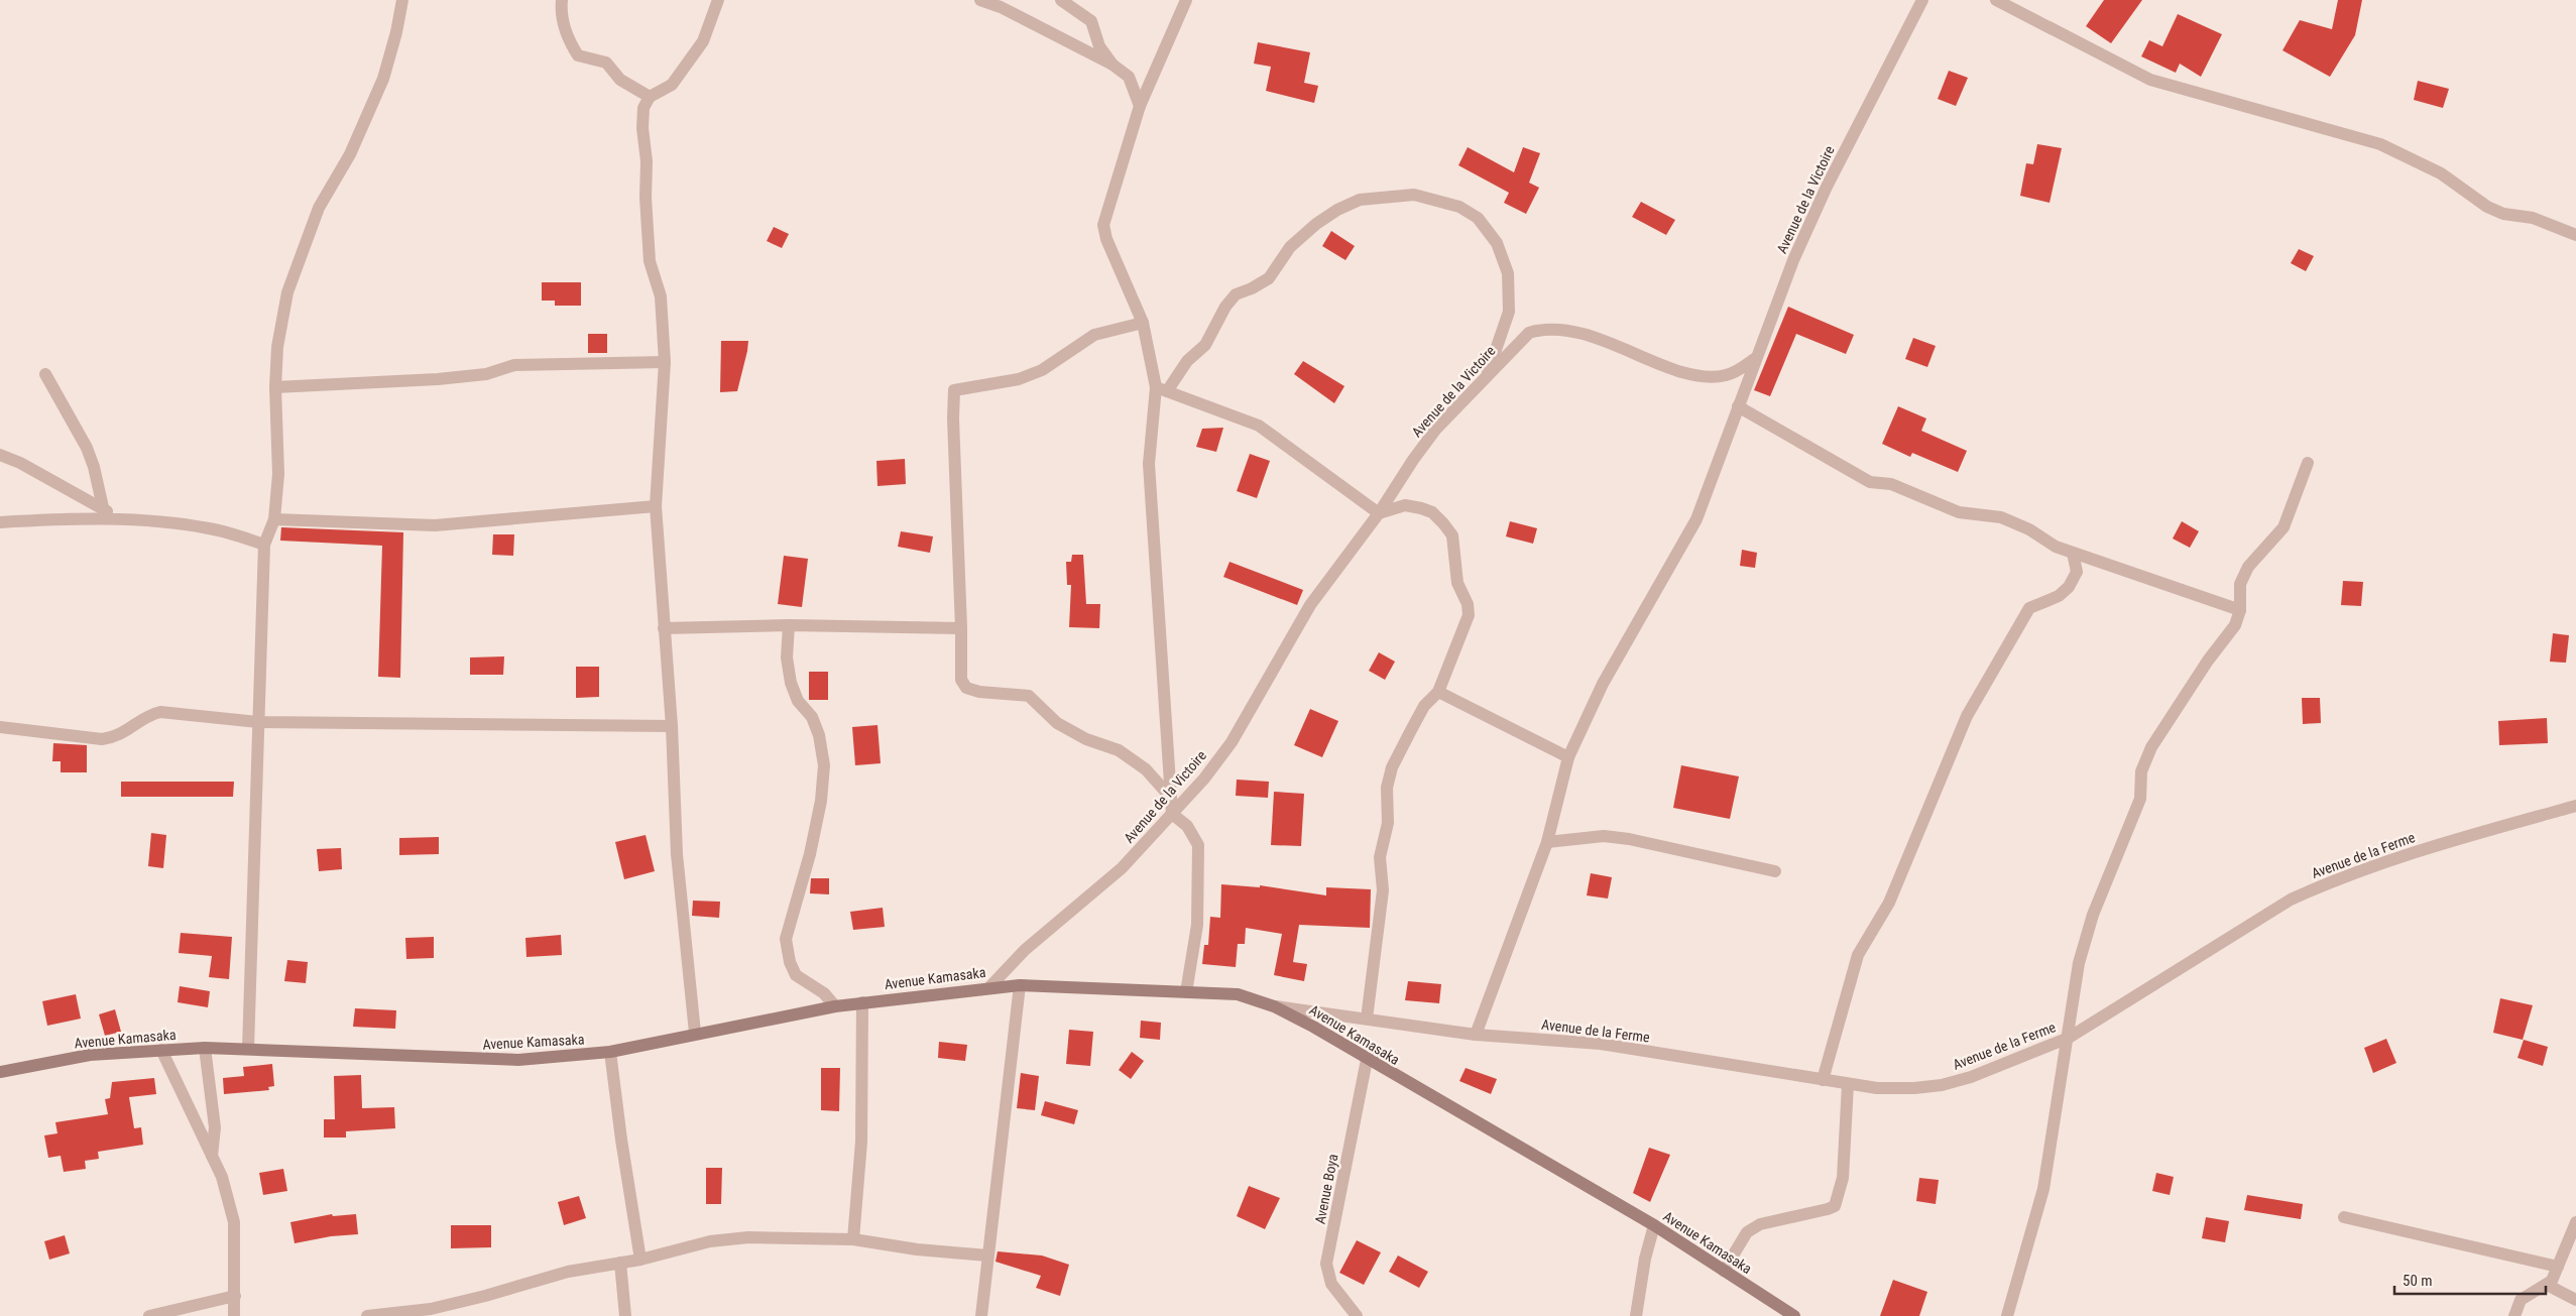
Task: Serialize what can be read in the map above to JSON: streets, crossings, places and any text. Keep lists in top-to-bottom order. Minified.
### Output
{"streets":{"street":["Avenue de la Victoire","Avenue de la Ferme","Avenue Kamasaka","Avenue Boya"]},"crossings":[["Avenue de la Victoire","Avenue Kamasaka"],["Avenue de la Ferme","Avenue Kamasaka"],["Avenue Kamasaka","Avenue Boya"]],"scale_bar":"50 m"}
